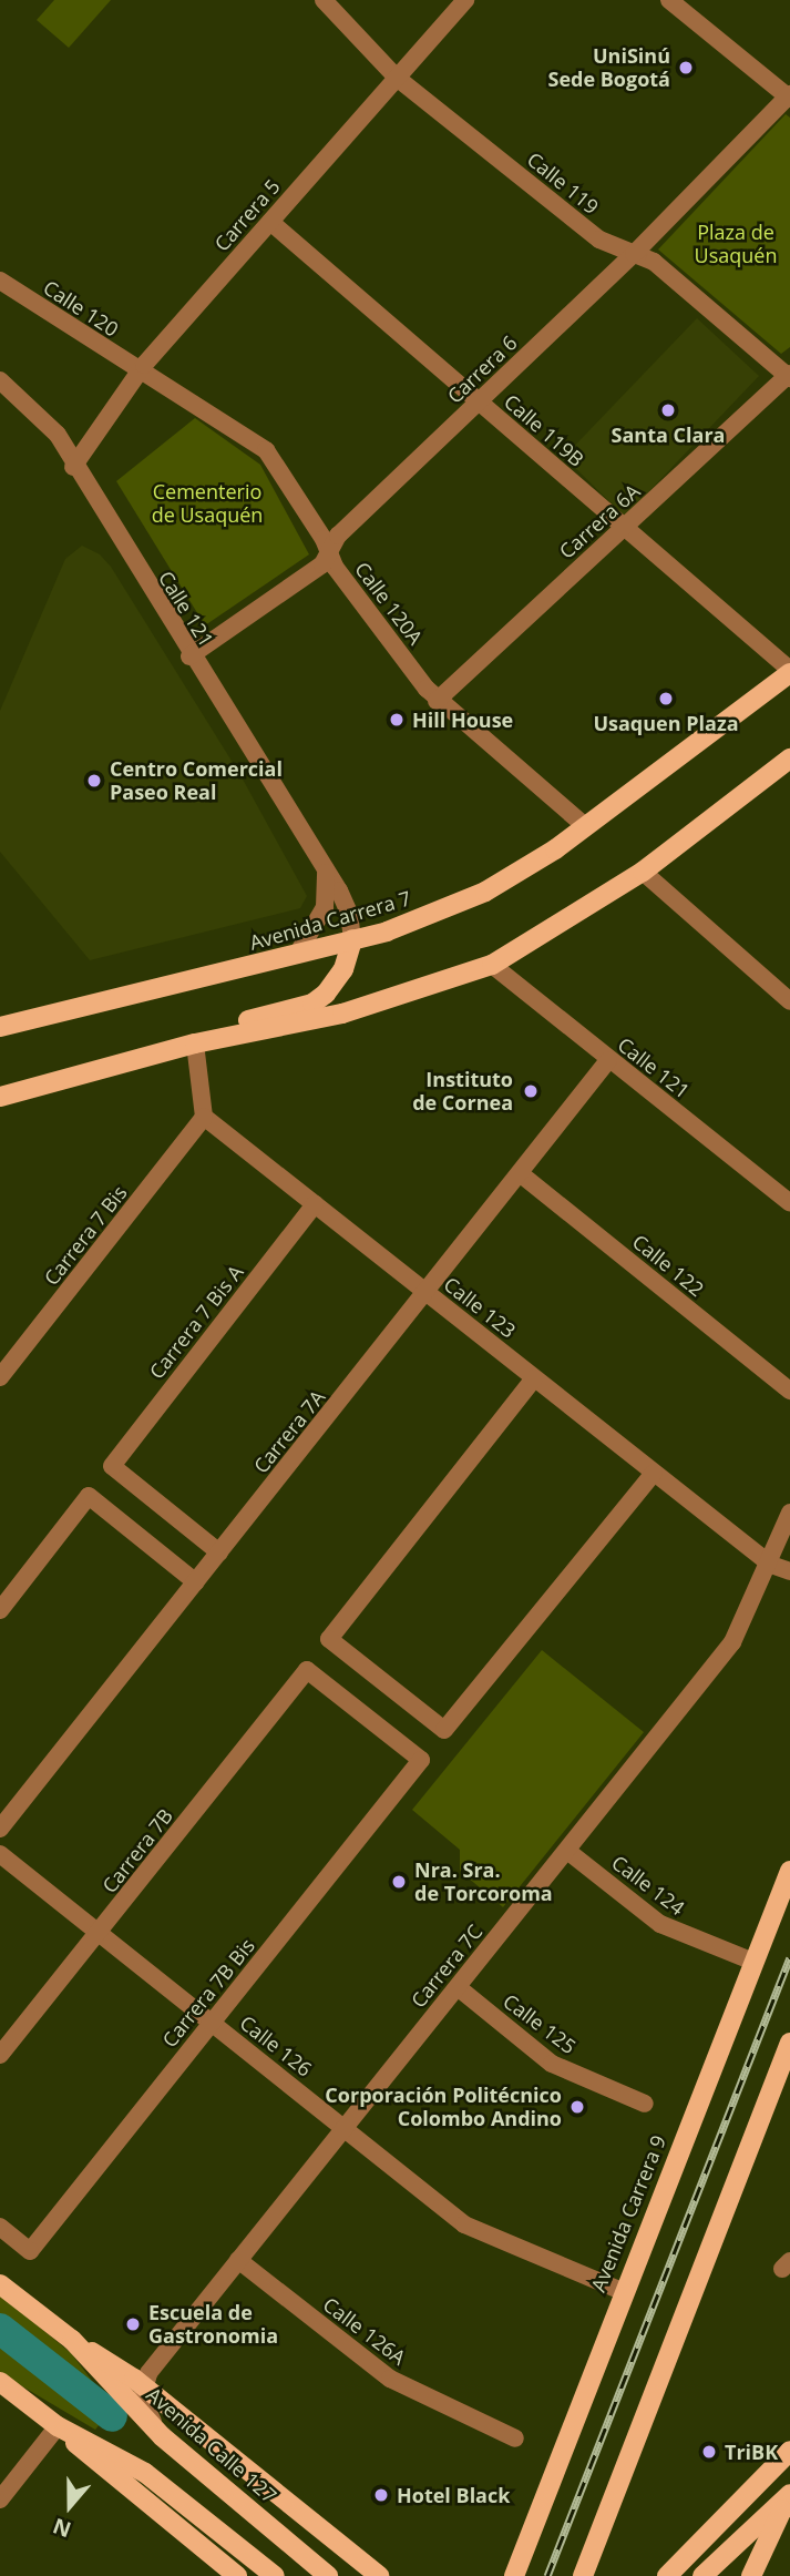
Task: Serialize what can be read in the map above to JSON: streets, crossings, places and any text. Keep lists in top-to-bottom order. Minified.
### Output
{"streets":{"main road":["Avenida Carrera 7","Avenida Carrera 9","Avenida Calle 127"],"street":["Calle 119","Carrera 5","Calle 120","Carrera 6","Calle 119B","Carrera 6A","Calle 120A","Calle 121","Carrera 7 Bis","Calle 122","Calle 123","Carrera 7 Bis A","Carrera 7A","Carrera 7B","Calle 124","Carrera 7C","Carrera 7B Bis","Calle 125","Calle 126","Calle 126A"]},"crossings":[["Calle 119","Carrera 5"],["Calle 119","Carrera 6"],["Calle 119","Carrera 6A"],["Carrera 5","Calle 120"],["Carrera 5","Calle 119B"],["Carrera 5","Calle 120A"],["Carrera 5","Calle 121"],["Calle 120","Calle 120A"],["Carrera 6","Calle 119B"],["Carrera 6","Calle 120A"],["Carrera 6","Calle 121"],["Calle 119B","Carrera 6A"],["Calle 119B","Avenida Carrera 7"],["Carrera 6A","Calle 120A"],["Calle 120A","Avenida Carrera 7"],["Calle 121","Avenida Carrera 7"],["Calle 121","Carrera 7A"],["Carrera 7 Bis","Calle 123"],["Calle 122","Carrera 7A"],["Calle 123","Carrera 7 Bis A"],["Calle 123","Carrera 7A"],["Calle 123","Carrera 7C"],["Carrera 7 Bis A","Carrera 7A"],["Carrera 7B","Carrera 7B Bis"],["Carrera 7B","Calle 126"],["Calle 124","Carrera 7C"],["Calle 124","Avenida Carrera 9"],["Carrera 7C","Calle 125"],["Carrera 7C","Calle 126"],["Carrera 7C","Calle 126A"],["Carrera 7B Bis","Calle 126"],["Calle 126","Avenida Carrera 9"]],"parks":["Plaza de Usaquén","Cementerio de Usaquén"],"places":["UniSinú Sede Bogotá","Santa Clara","Usaquen Plaza","Hill House","Centro Comercial Paseo Real","Instituto de Cornea","Nra. Sra. de Torcoroma","Corporación Politécnico Colombo Andino","Escuela de Gastronomia","TriBK","Hotel Black"],"north":"bottom"}
